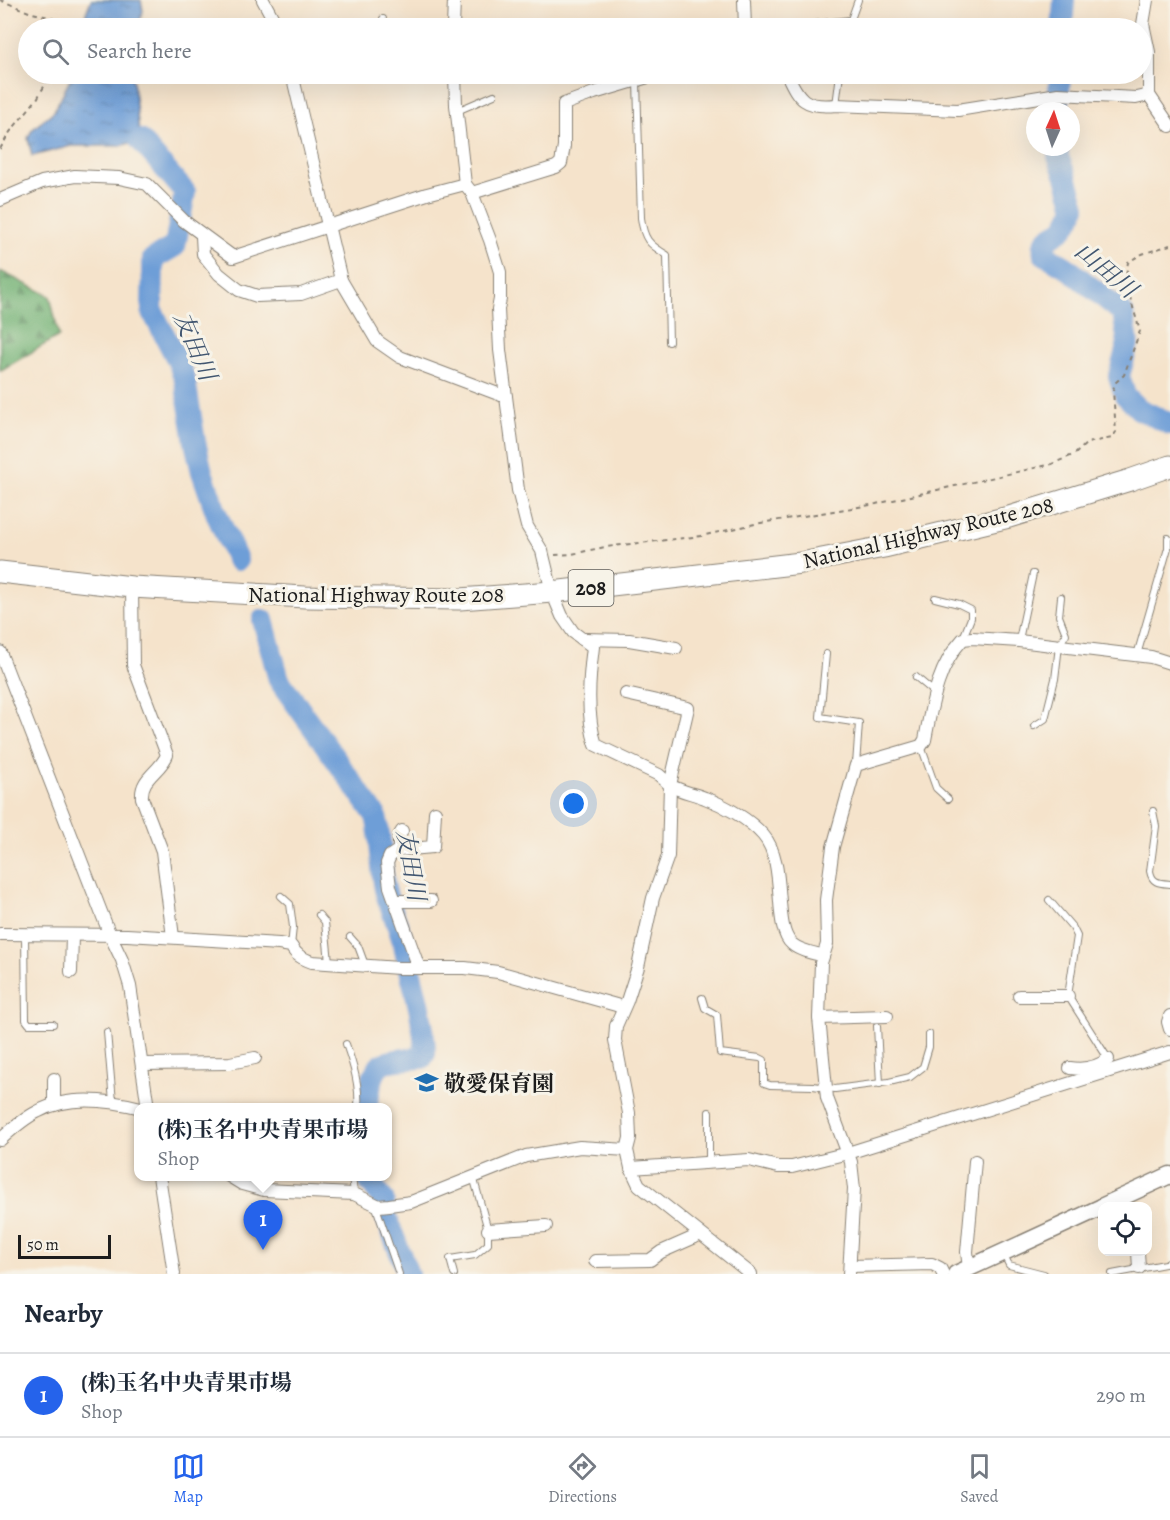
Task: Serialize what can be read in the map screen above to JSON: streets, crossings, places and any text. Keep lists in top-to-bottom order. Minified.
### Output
{"streets":{"highway":["National Highway Route 208","208"]},"water":["山田川","友田川"],"places":{"school or university":["敬愛保育園"]},"scale_bar":"50 m","north":"top","page":{"search":"Search here","popup":["(株)玉名中央青果市場","Shop"],"pins":"1","scale":"50 m","heading":"Nearby","list":[{"mark":"1","name":"(株)玉名中央青果市場","note":"Shop","value":"290 m"}],"nav":["Map","Directions","Saved"]}}
